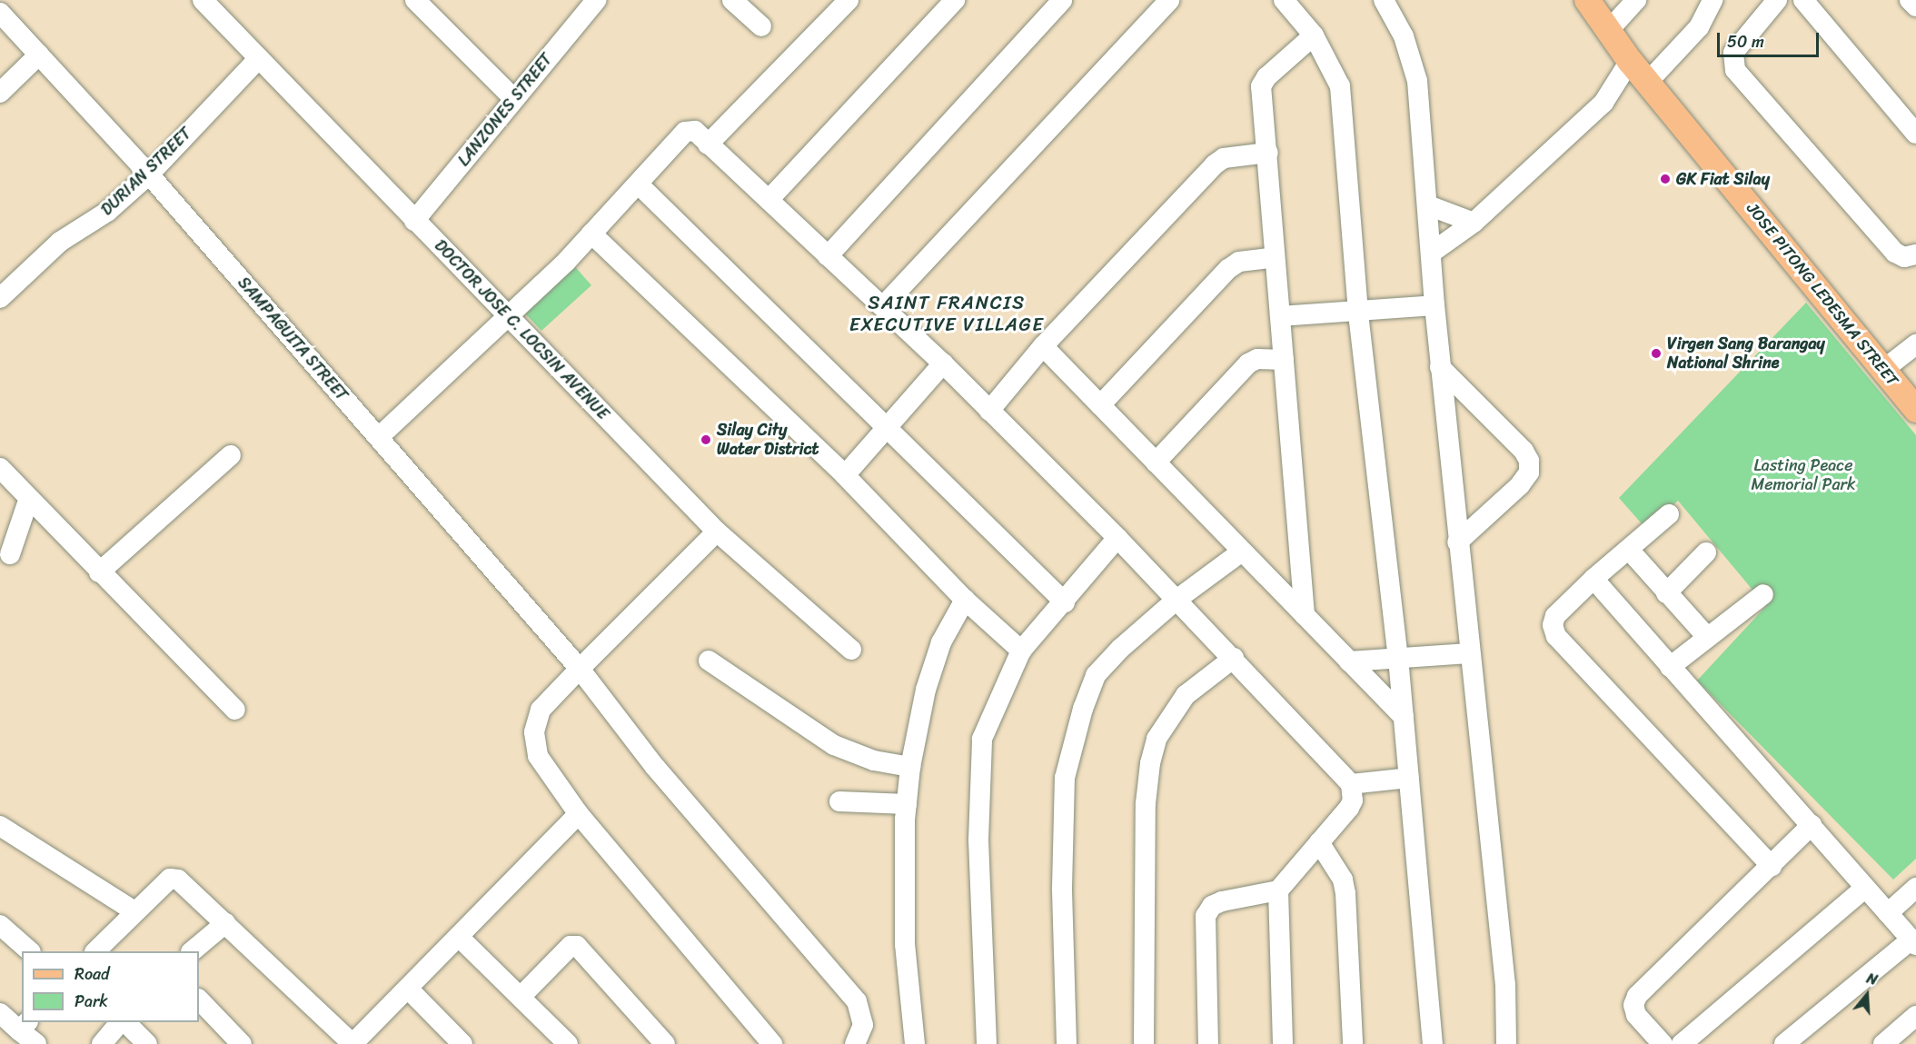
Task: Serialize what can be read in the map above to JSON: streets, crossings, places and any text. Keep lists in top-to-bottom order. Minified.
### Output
{"streets":{"main road":["JOSE PITONG LEDESMA STREET"],"street":["LANZONES STREET","DURIAN STREET","DOCTOR JOSE C. LOCSIN AVENUE","SAMPAGUITA STREET"]},"crossings":[["LANZONES STREET","DOCTOR JOSE C. LOCSIN AVENUE"],["DURIAN STREET","DOCTOR JOSE C. LOCSIN AVENUE"],["DURIAN STREET","SAMPAGUITA STREET"]],"districts":["SAINT FRANCIS EXECUTIVE VILLAGE"],"parks":["Lasting Peace Memorial Park"],"places":["GK Fiat Silay","Virgen Sang Barangay National Shrine","Silay City Water District"],"legend":["Road","Park"],"scale_bar":"50 m","north":"top"}
